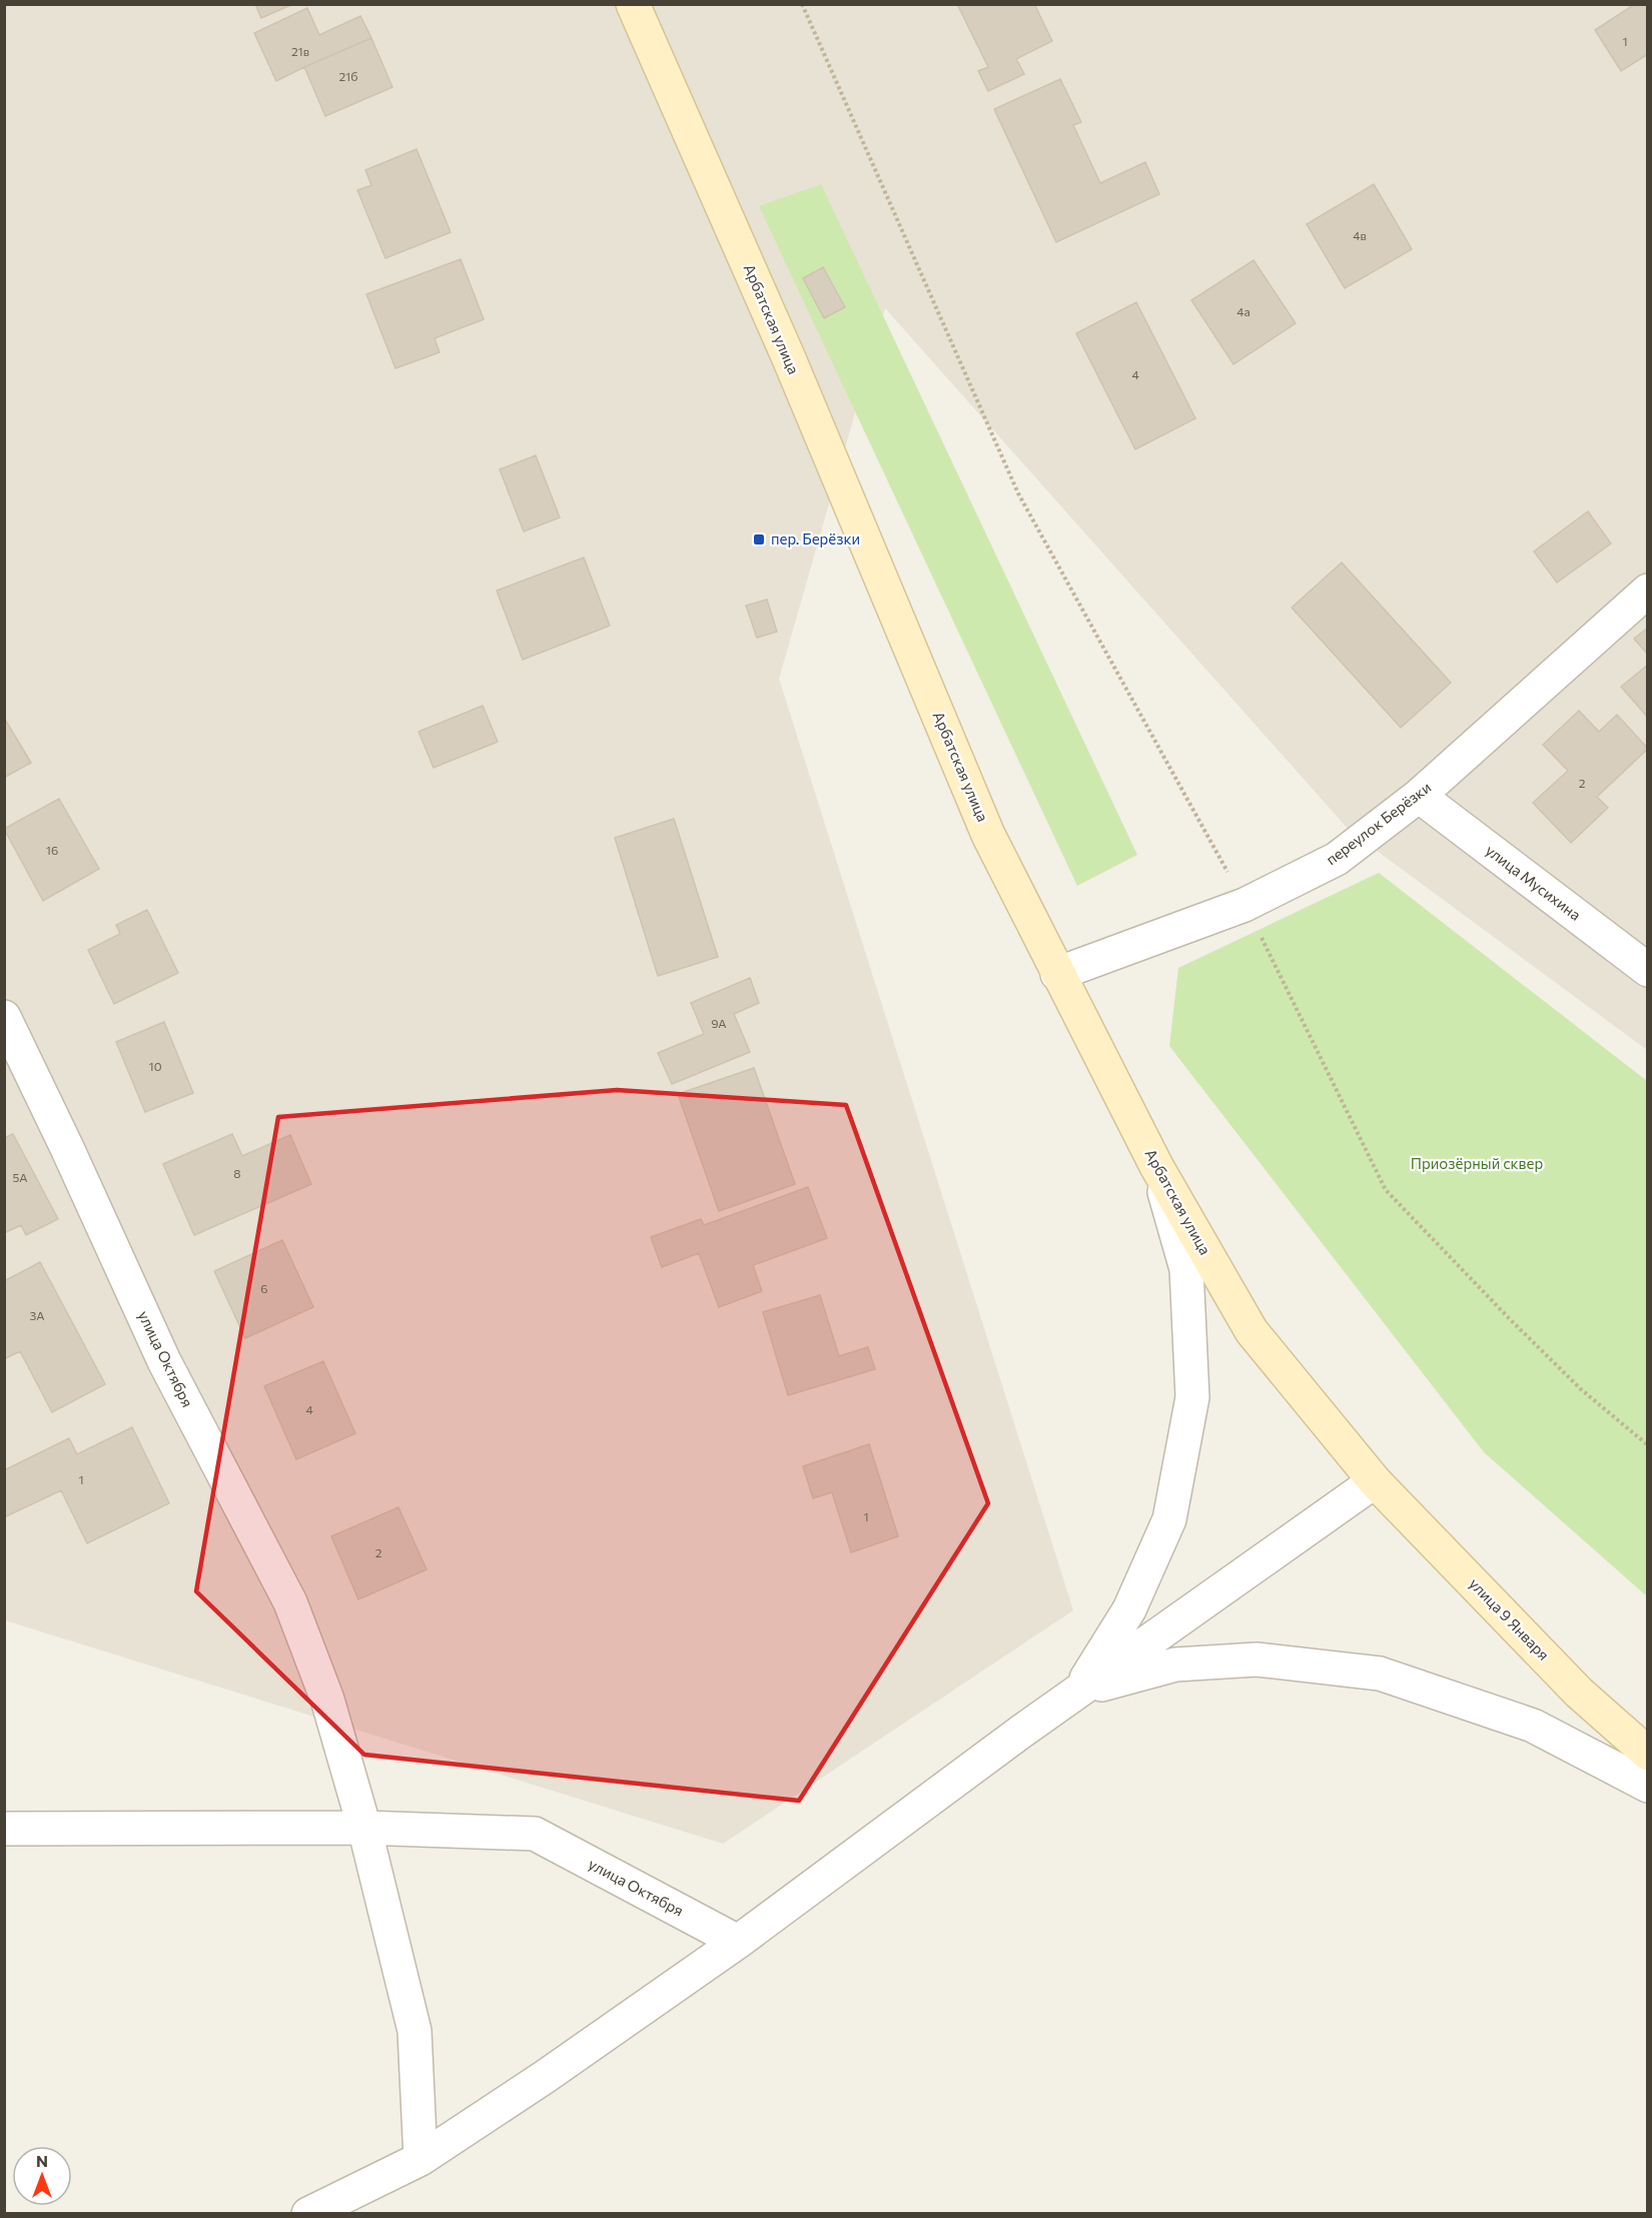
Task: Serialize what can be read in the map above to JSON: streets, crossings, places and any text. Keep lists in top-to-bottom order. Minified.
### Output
{"streets":{"main road":["Арбатская улица","улица 9 Января"],"street":["переулок Берёзки","улица Мусихина","улица Октября"]},"crossings":[["Арбатская улица","переулок Берёзки"],["Арбатская улица","улица 9 Января"],["переулок Берёзки","улица Мусихина"]],"parks":["Приозёрный сквер"],"places":{"transit":["пер. Берёзки"]},"house_numbers":["1","21в","21б","4в","4а","4","2","16","9А","10","8","5А","6","3А","4","1","1","2"],"north":"top"}
